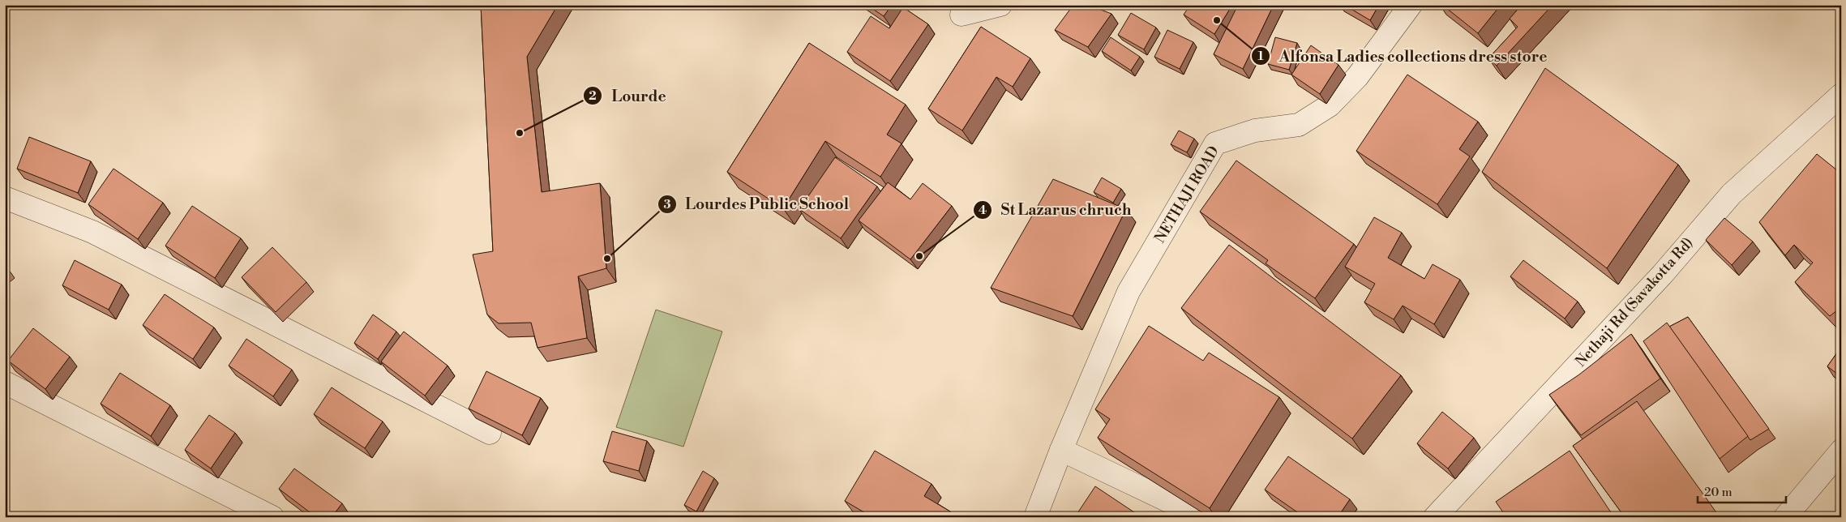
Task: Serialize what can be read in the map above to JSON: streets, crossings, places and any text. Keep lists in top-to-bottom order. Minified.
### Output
{"streets":{"street":["NETHAJI ROAD","Nethaji Rd (Savakotta Rd)"]},"places":["Alfonsa Ladies collections dress store","Lourde","St Lazarus chruch","Lourdes Public School"],"scale_bar":"20 m"}
